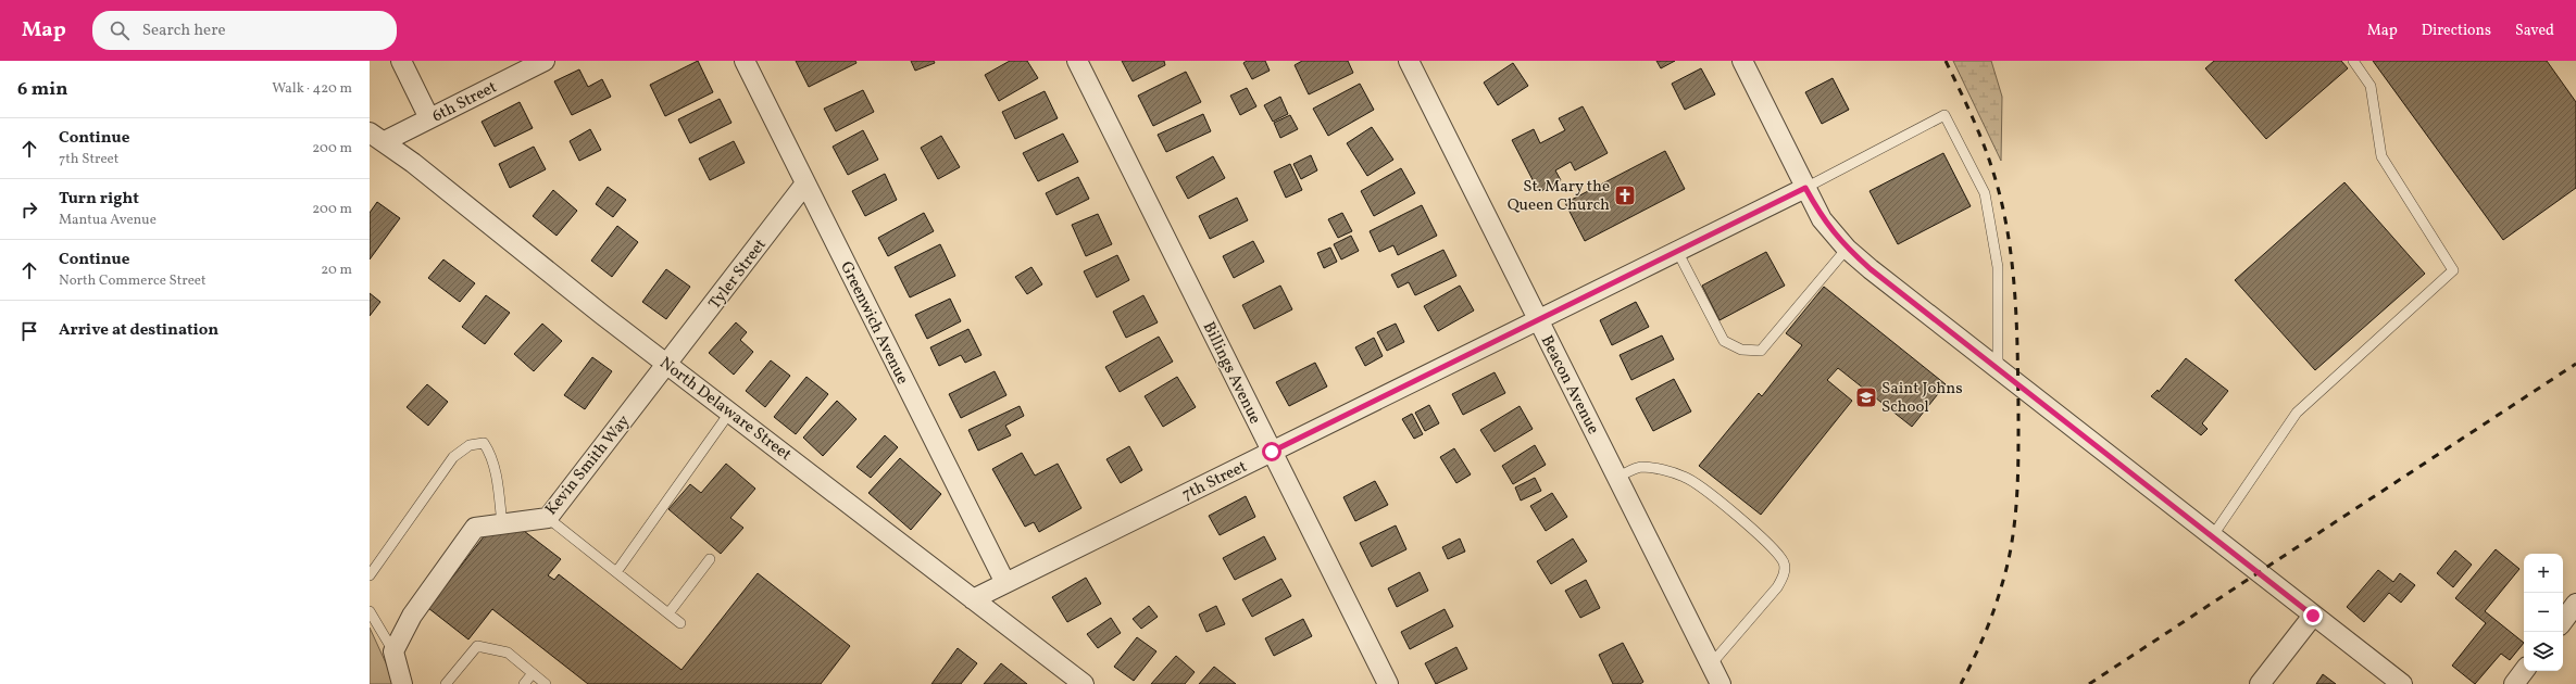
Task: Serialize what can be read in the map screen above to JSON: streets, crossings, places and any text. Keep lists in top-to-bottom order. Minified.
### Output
{"streets":{"street":["6th Street","Tyler Street","Greenwich Avenue","Billings Avenue","Beacon Avenue","North Delaware Street","Kevin Smith Way","7th Street"]},"crossings":[["6th Street","North Delaware Street"],["Tyler Street","Greenwich Avenue"],["Tyler Street","North Delaware Street"],["Tyler Street","Kevin Smith Way"],["Greenwich Avenue","7th Street"],["Billings Avenue","7th Street"],["Beacon Avenue","7th Street"],["North Delaware Street","Kevin Smith Way"],["North Delaware Street","7th Street"]],"places":{"church":["St. Mary the Queen Church"],"school or university":["Saint Johns School"]},"page":{"header":"Map","search":"Search here","nav":["Map","Directions","Saved"],"heading":["6 min","Walk · 420 m"],"list":[["Continue","7th Street","200 m"],["Turn right","Mantua Avenue","200 m"],["Continue","North Commerce Street","20 m"],"Arrive at destination"],"map_buttons":["+","−"]}}
